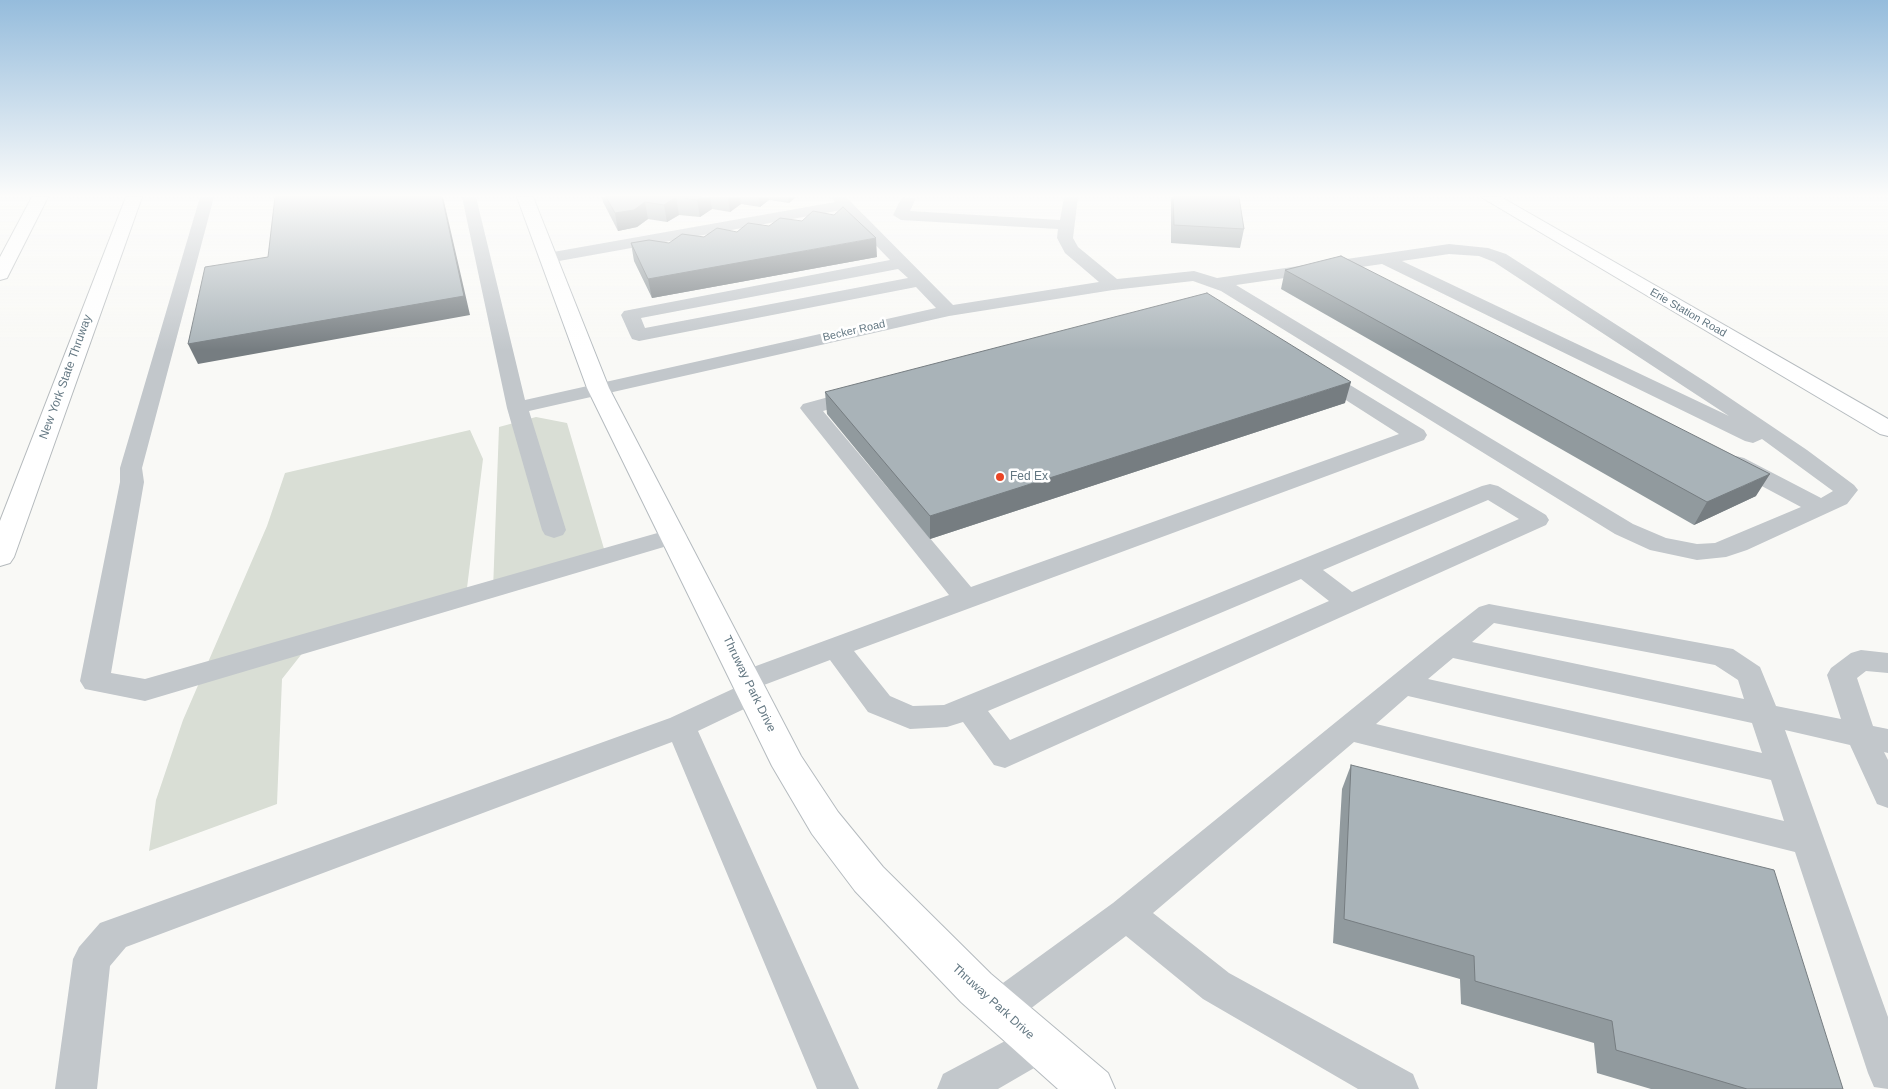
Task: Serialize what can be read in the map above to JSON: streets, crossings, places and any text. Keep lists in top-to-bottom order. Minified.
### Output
{"streets":{"main road":["Erie Station Road","New York State Thruway","Thruway Park Drive"],"street":["Becker Road"]},"crossings":[["Becker Road","Thruway Park Drive"]],"places":["Fed Ex"]}
